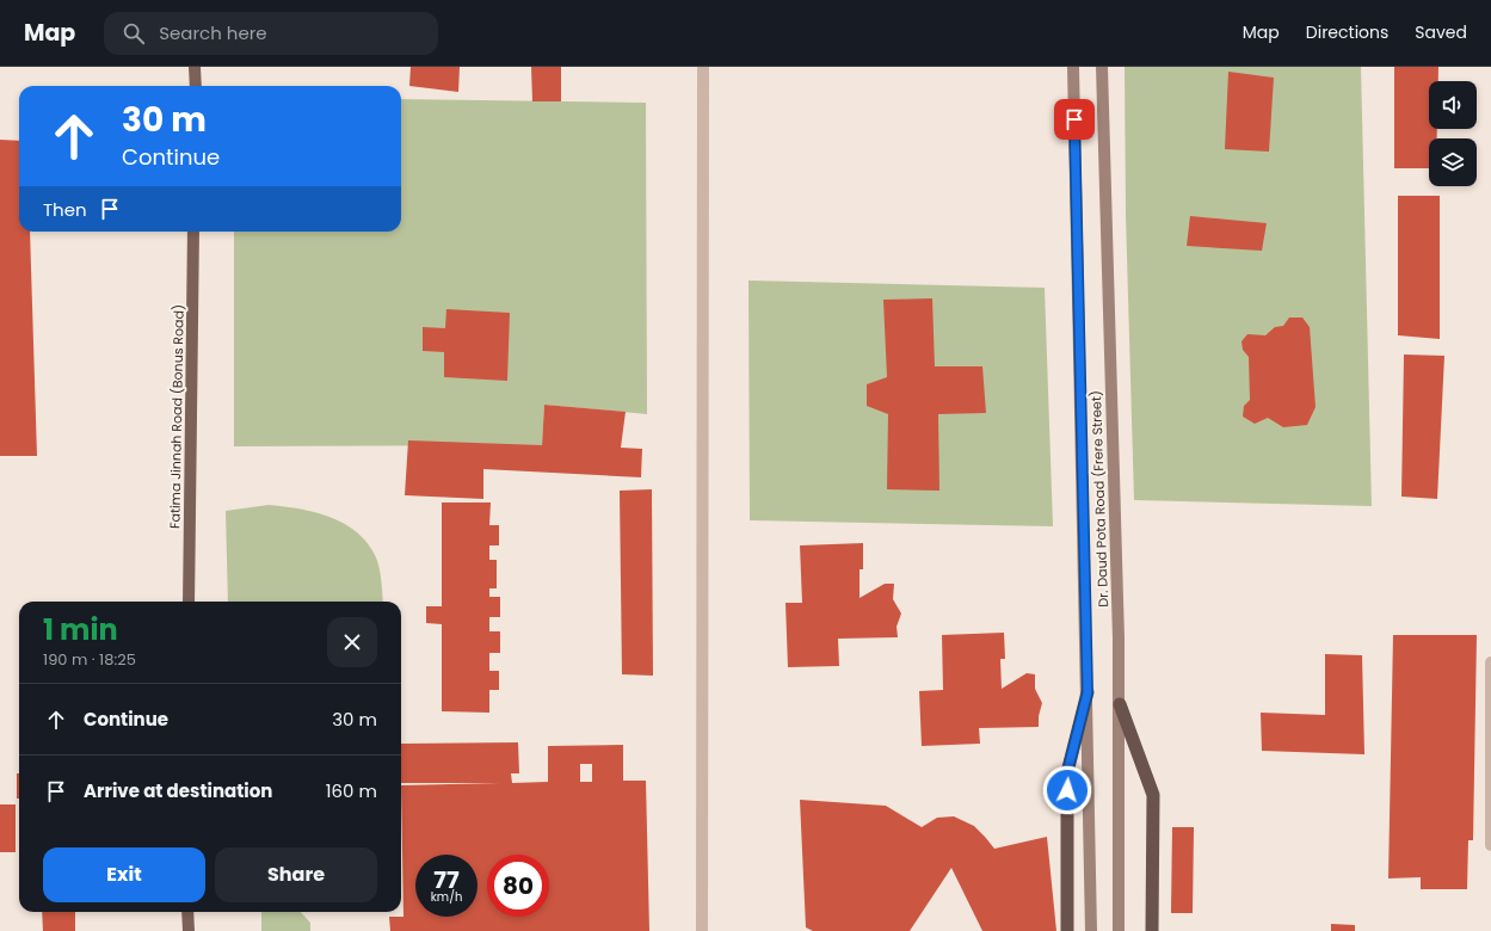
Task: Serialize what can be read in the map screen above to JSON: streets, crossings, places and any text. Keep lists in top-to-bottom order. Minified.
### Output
{"streets":{"main road":["Fatima Jinnah Road (Bonus Road)","Dr. Daud Pota Road (Frere Street)"]},"page":{"header":"Map","search":"Search here","nav":["Map","Directions","Saved"],"turn":["30 m","Continue"],"then":"Then","heading":["1 min","190 m · 18:25"],"list":[{"name":"Continue","value":"30 m"},{"name":"Arrive at destination","value":"160 m"}],"buttons":["Exit","Share"],"speed":"77 km/h","limit":"80"}}
